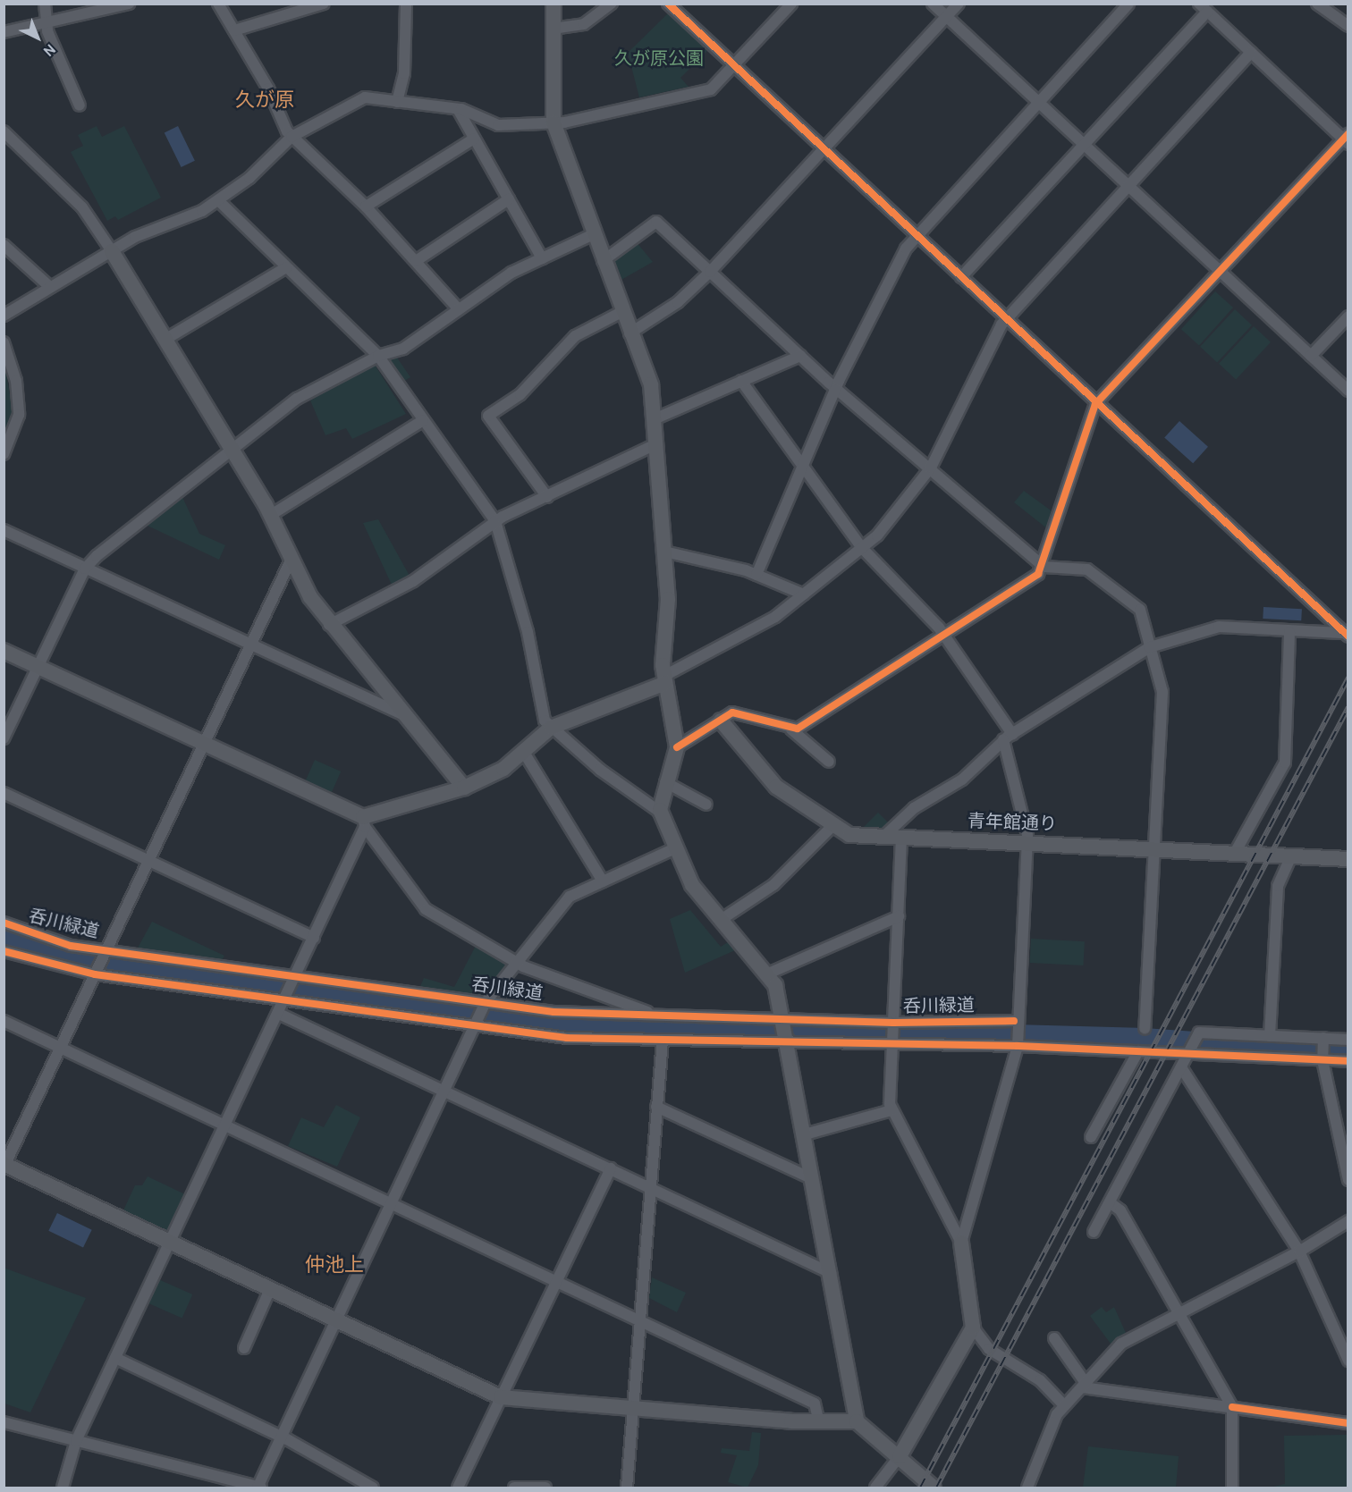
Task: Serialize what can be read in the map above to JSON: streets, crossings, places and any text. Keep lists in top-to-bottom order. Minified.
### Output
{"streets":{"street":["青年館通り","呑川緑道"]},"districts":["久が原","仲池上"],"parks":["久が原公園"],"north":"bottom right"}
